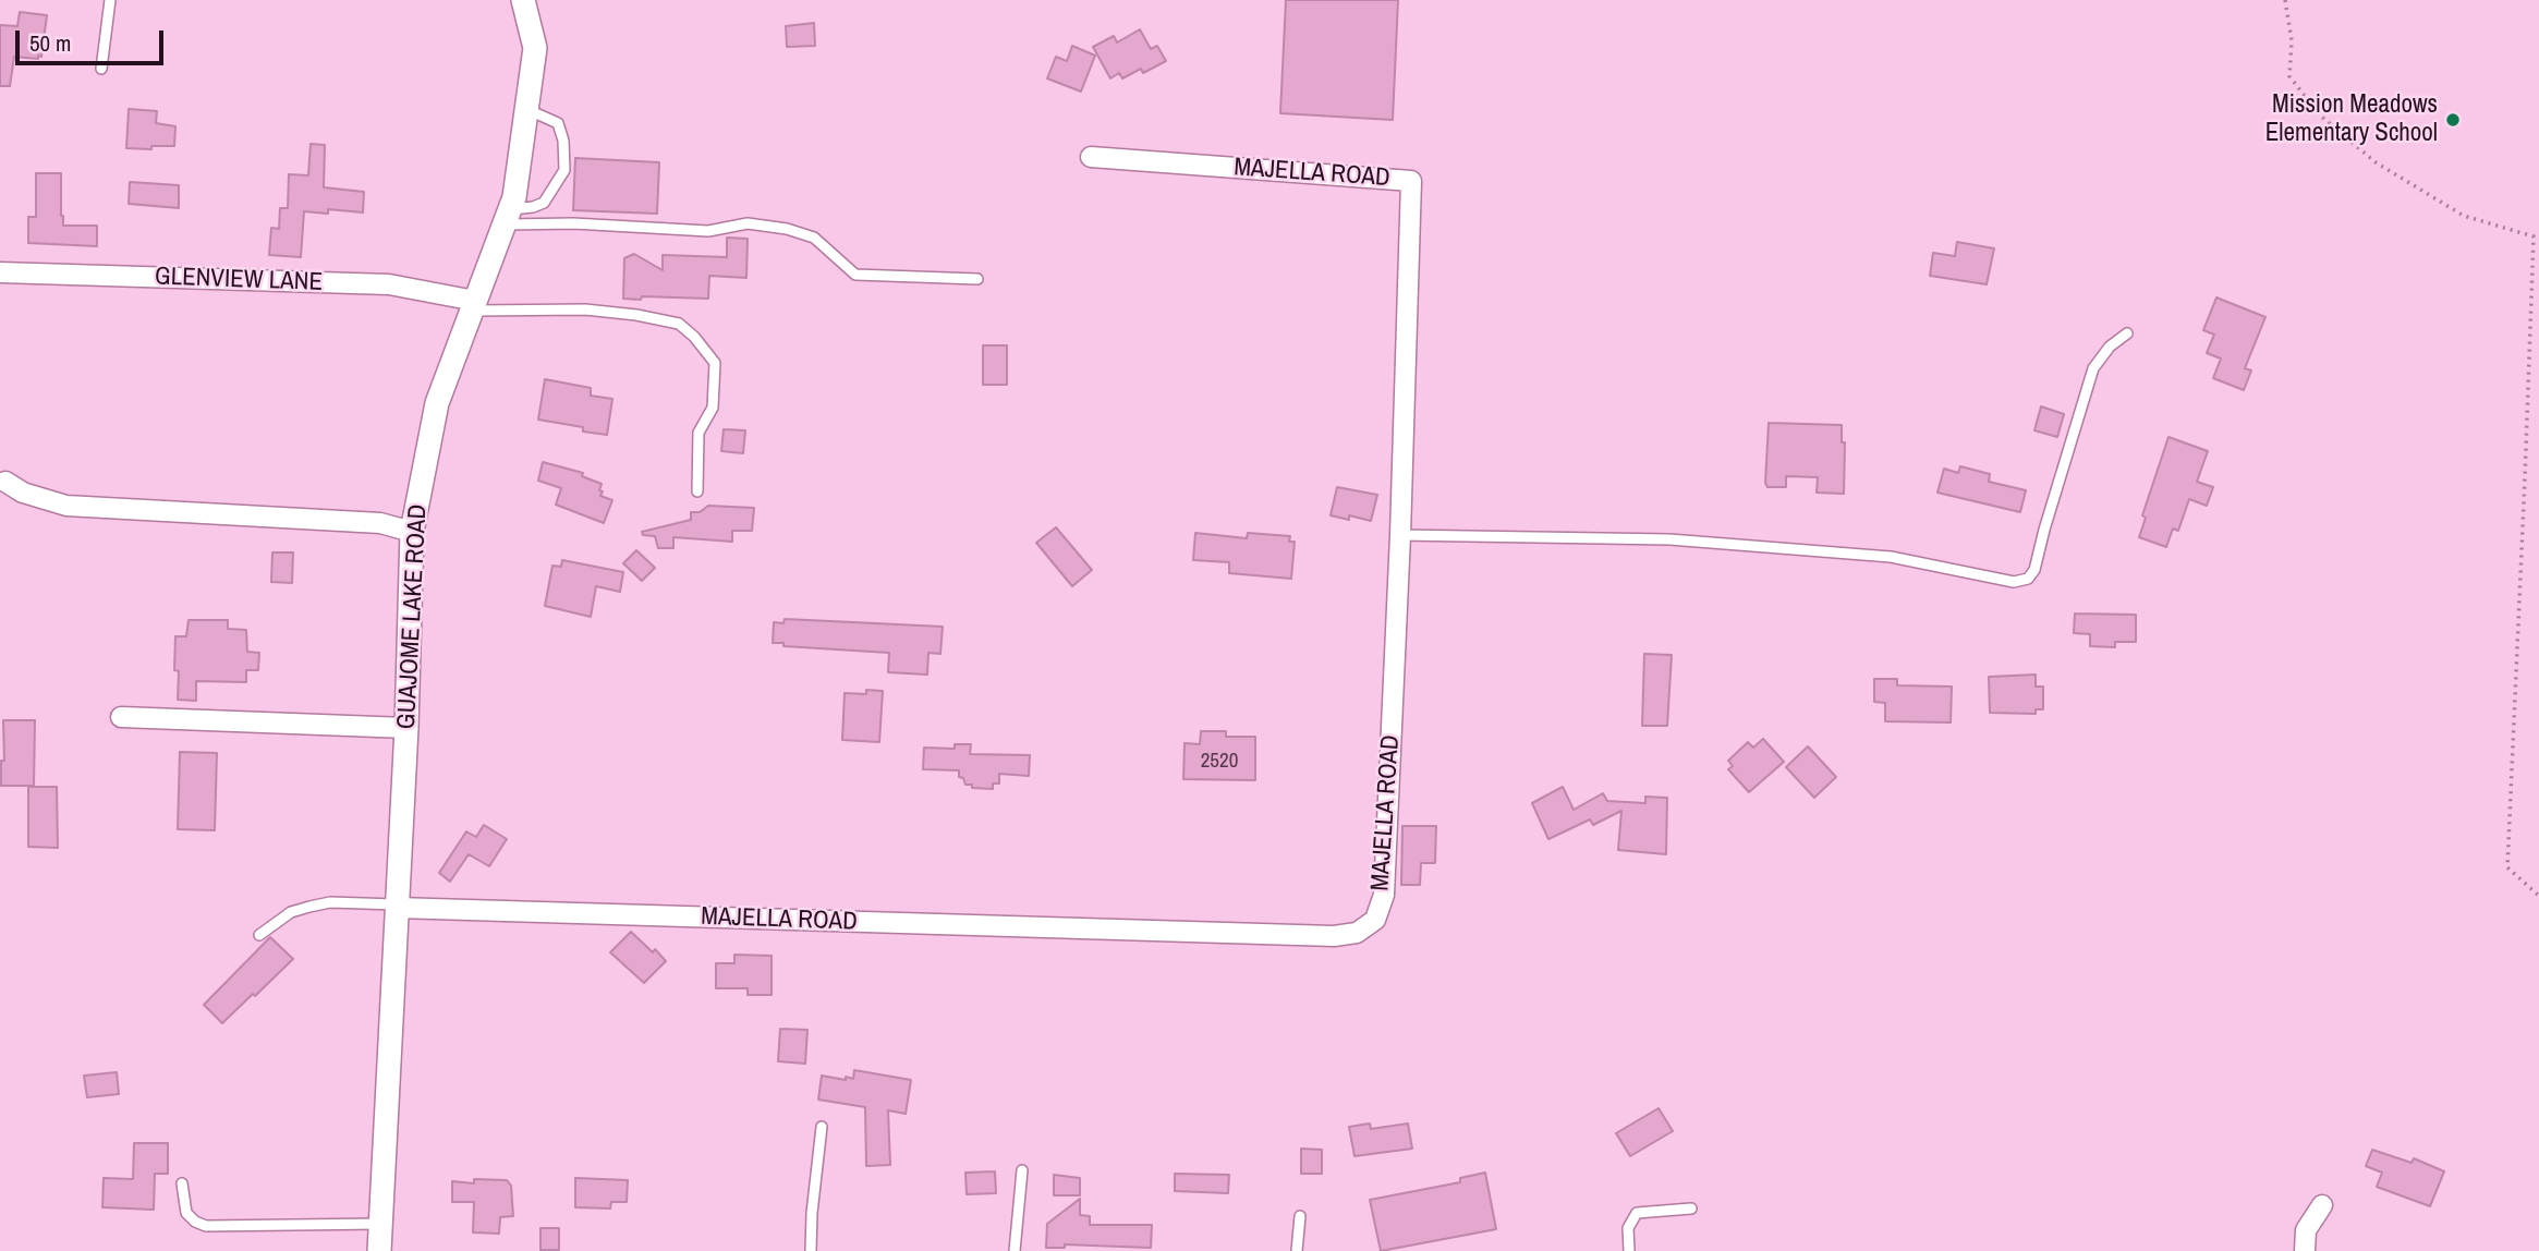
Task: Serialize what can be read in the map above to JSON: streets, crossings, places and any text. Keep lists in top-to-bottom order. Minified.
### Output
{"streets":{"street":["MAJELLA ROAD","GLENVIEW LANE","GUAJOME LAKE ROAD"]},"crossings":[["MAJELLA ROAD","GUAJOME LAKE ROAD"],["GLENVIEW LANE","GUAJOME LAKE ROAD"]],"places":["Mission Meadows Elementary School"],"house_numbers":["2520"],"scale_bar":"50 m"}
